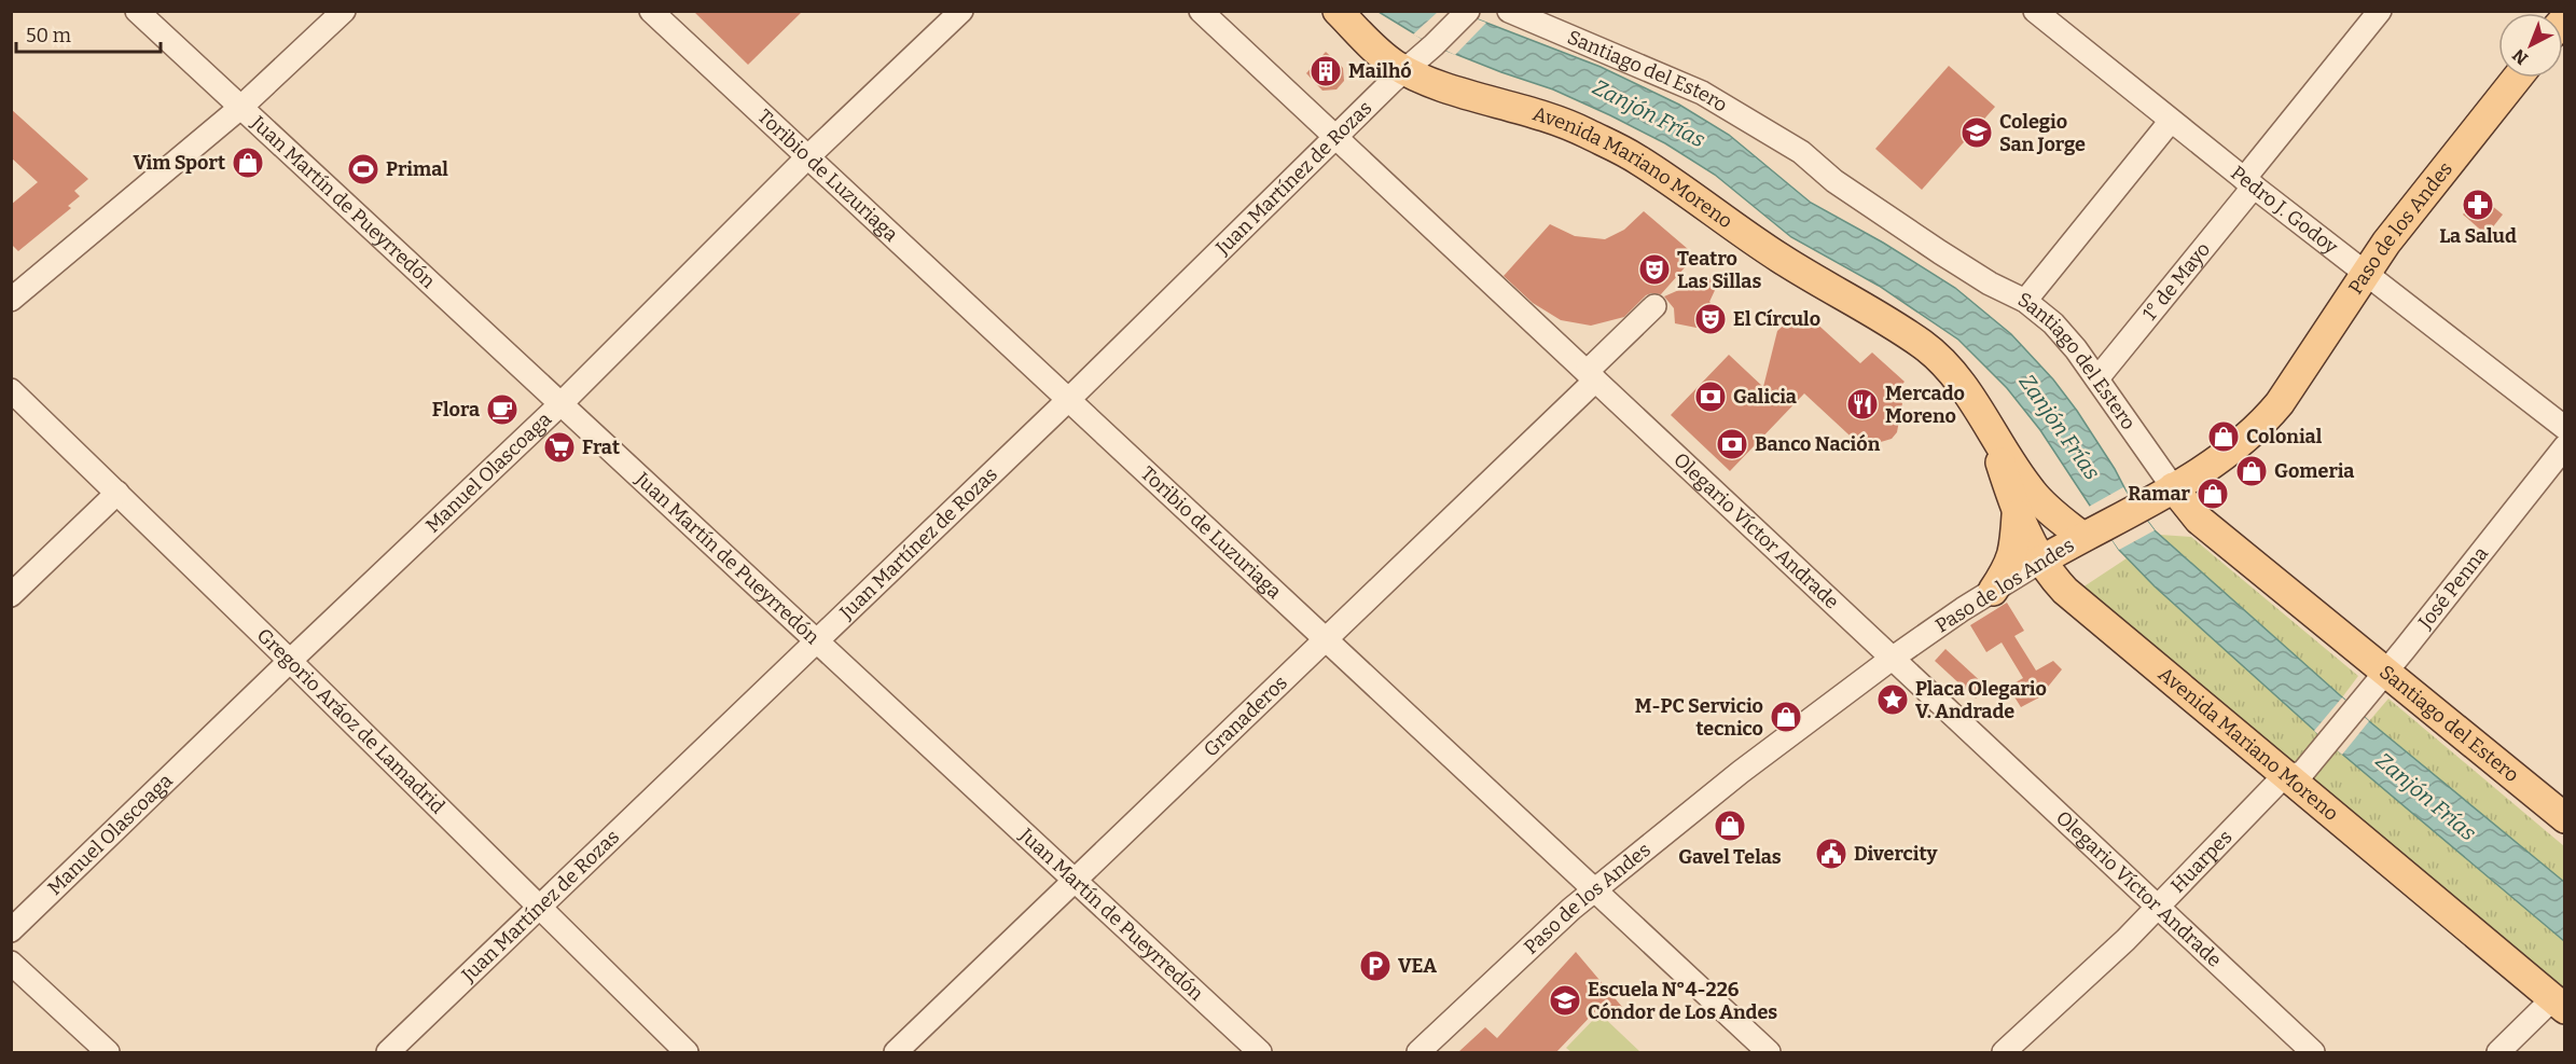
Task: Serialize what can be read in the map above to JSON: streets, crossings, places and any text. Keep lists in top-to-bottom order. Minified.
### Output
{"streets":{"main road":["Santiago del Estero","Avenida Mariano Moreno","Paso de los Andes"],"street":["Toribio de Luzuriaga","Juan Martínez de Rozas","Juan Martín de Pueyrredón","Pedro J. Godoy","1° de Mayo","Manuel Olascoaga","Olegario Víctor Andrade","José Penna","Granaderos","Gregorio Aráoz de Lamadrid","Huarpes"]},"crossings":[["Santiago del Estero","Paso de los Andes"],["Santiago del Estero","1° de Mayo"],["Santiago del Estero","José Penna"],["Avenida Mariano Moreno","Juan Martínez de Rozas"],["Avenida Mariano Moreno","Paso de los Andes"],["Avenida Mariano Moreno","Huarpes"],["Toribio de Luzuriaga","Juan Martínez de Rozas"],["Toribio de Luzuriaga","Paso de los Andes"],["Toribio de Luzuriaga","Manuel Olascoaga"],["Toribio de Luzuriaga","Granaderos"],["Juan Martínez de Rozas","Juan Martín de Pueyrredón"],["Juan Martínez de Rozas","Olegario Víctor Andrade"],["Juan Martínez de Rozas","Gregorio Aráoz de Lamadrid"],["Juan Martín de Pueyrredón","Manuel Olascoaga"],["Juan Martín de Pueyrredón","Granaderos"],["Pedro J. Godoy","Paso de los Andes"],["Pedro J. Godoy","1° de Mayo"],["Paso de los Andes","Olegario Víctor Andrade"],["Manuel Olascoaga","Gregorio Aráoz de Lamadrid"],["Olegario Víctor Andrade","Granaderos"],["Olegario Víctor Andrade","Huarpes"],["José Penna","Huarpes"]],"water":["Zanjón Frías"],"places":{"building":["Mailhó"],"school or university":["Colegio San Jorge","Escuela N°4-226 Cóndor de Los Andes"],"shop":["Vim Sport","Colonial","Gomeria","Ramar","M-PC Servicio tecnico","Gavel Telas"],"sports":["Primal"],"pharmacy":["La Salud"],"theatre":["Teatro Las Sillas","El Círculo"],"bank":["Galicia","Banco Nación"],"restaurant":["Mercado Moreno"],"cafe":["Flora"],"supermarket":["Frat"],"place":["Placa Olegario V. Andrade"],"public building":["Divercity"],"parking":["VEA"]},"scale_bar":"50 m","north":"bottom left"}
